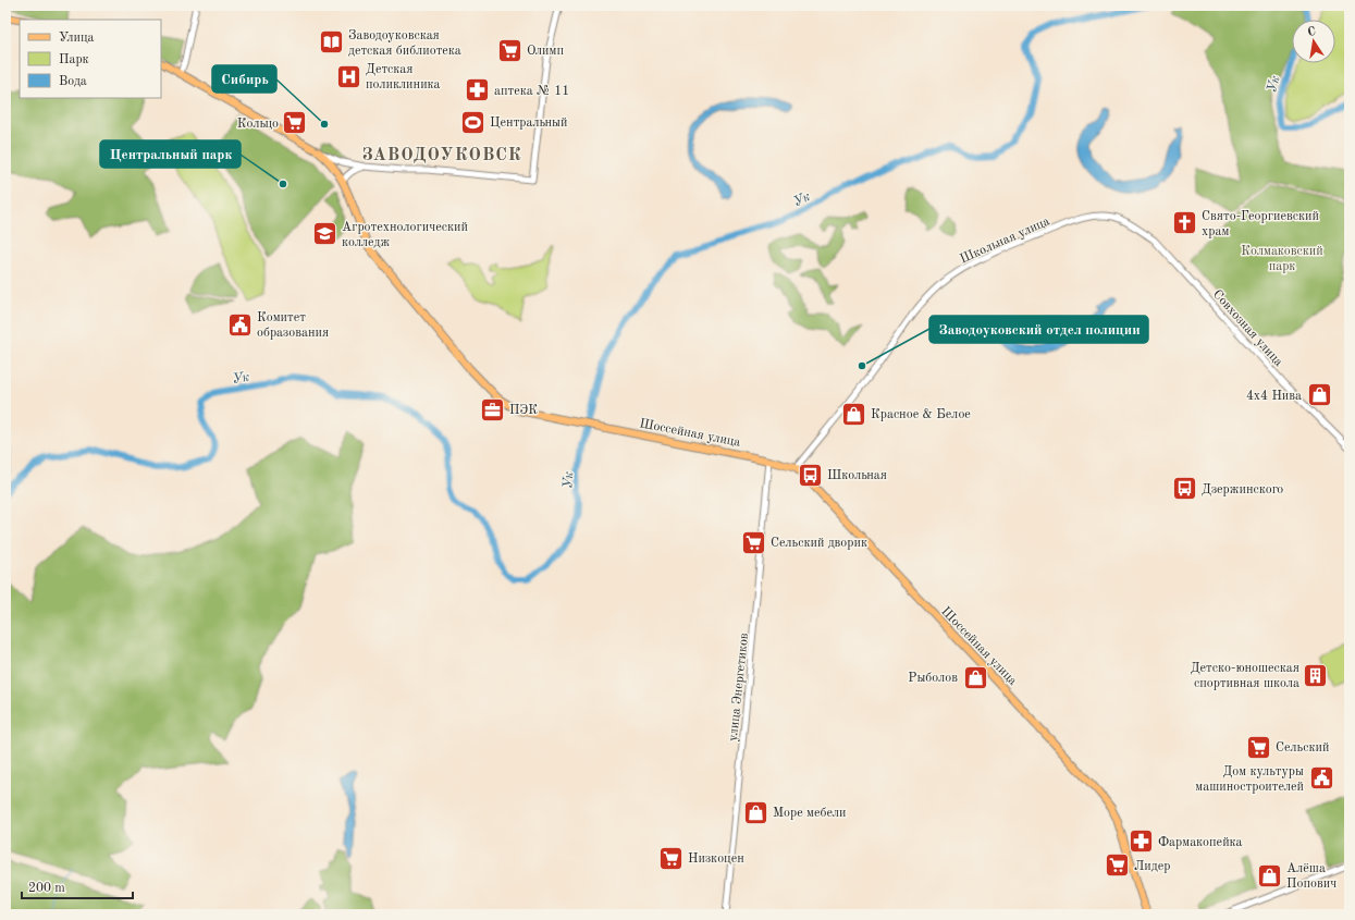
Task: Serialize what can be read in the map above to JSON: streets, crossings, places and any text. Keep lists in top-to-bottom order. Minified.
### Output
{"streets":{"main road":["Шоссейная улица"],"street":["Школьная улица","Совхозная улица","улица Энергетиков"]},"crossings":[["Школьная улица","Совхозная улица"],["Школьная улица","Шоссейная улица"],["Шоссейная улица","улица Энергетиков"]],"districts":["ЗАВОДОУКОВСК"],"water":["Ук"],"parks":["Колмаковский парк"],"places":{"library":["Заводоуковская детская библиотека"],"supermarket":["Олимп","Кольцо","Сельский дворик","Сельский","Низкоцен","Лидер"],"hospital":["Детская поликлиника"],"pharmacy":["аптека № 11","Фармакопейка"],"sports":["Центральный"],"other":["Сибирь","Центральный парк","Заводоуковский отдел полиции"],"church":["Свято-Георгиевский храм"],"school or university":["Агротехнологический колледж"],"public building":["Комитет образования","Дом культуры машиностроителей"],"shop":["4x4 Нива","Красное & Белое","Рыболов","Море мебели","Алёша Попович"],"office":["ПЭК"],"bus stop":["Школьная","Дзержинского"],"building":["Детско-юношеская спортивная школа"]},"legend":["Улица","Парк","Вода"],"scale_bar":"200 m","north":"top"}
